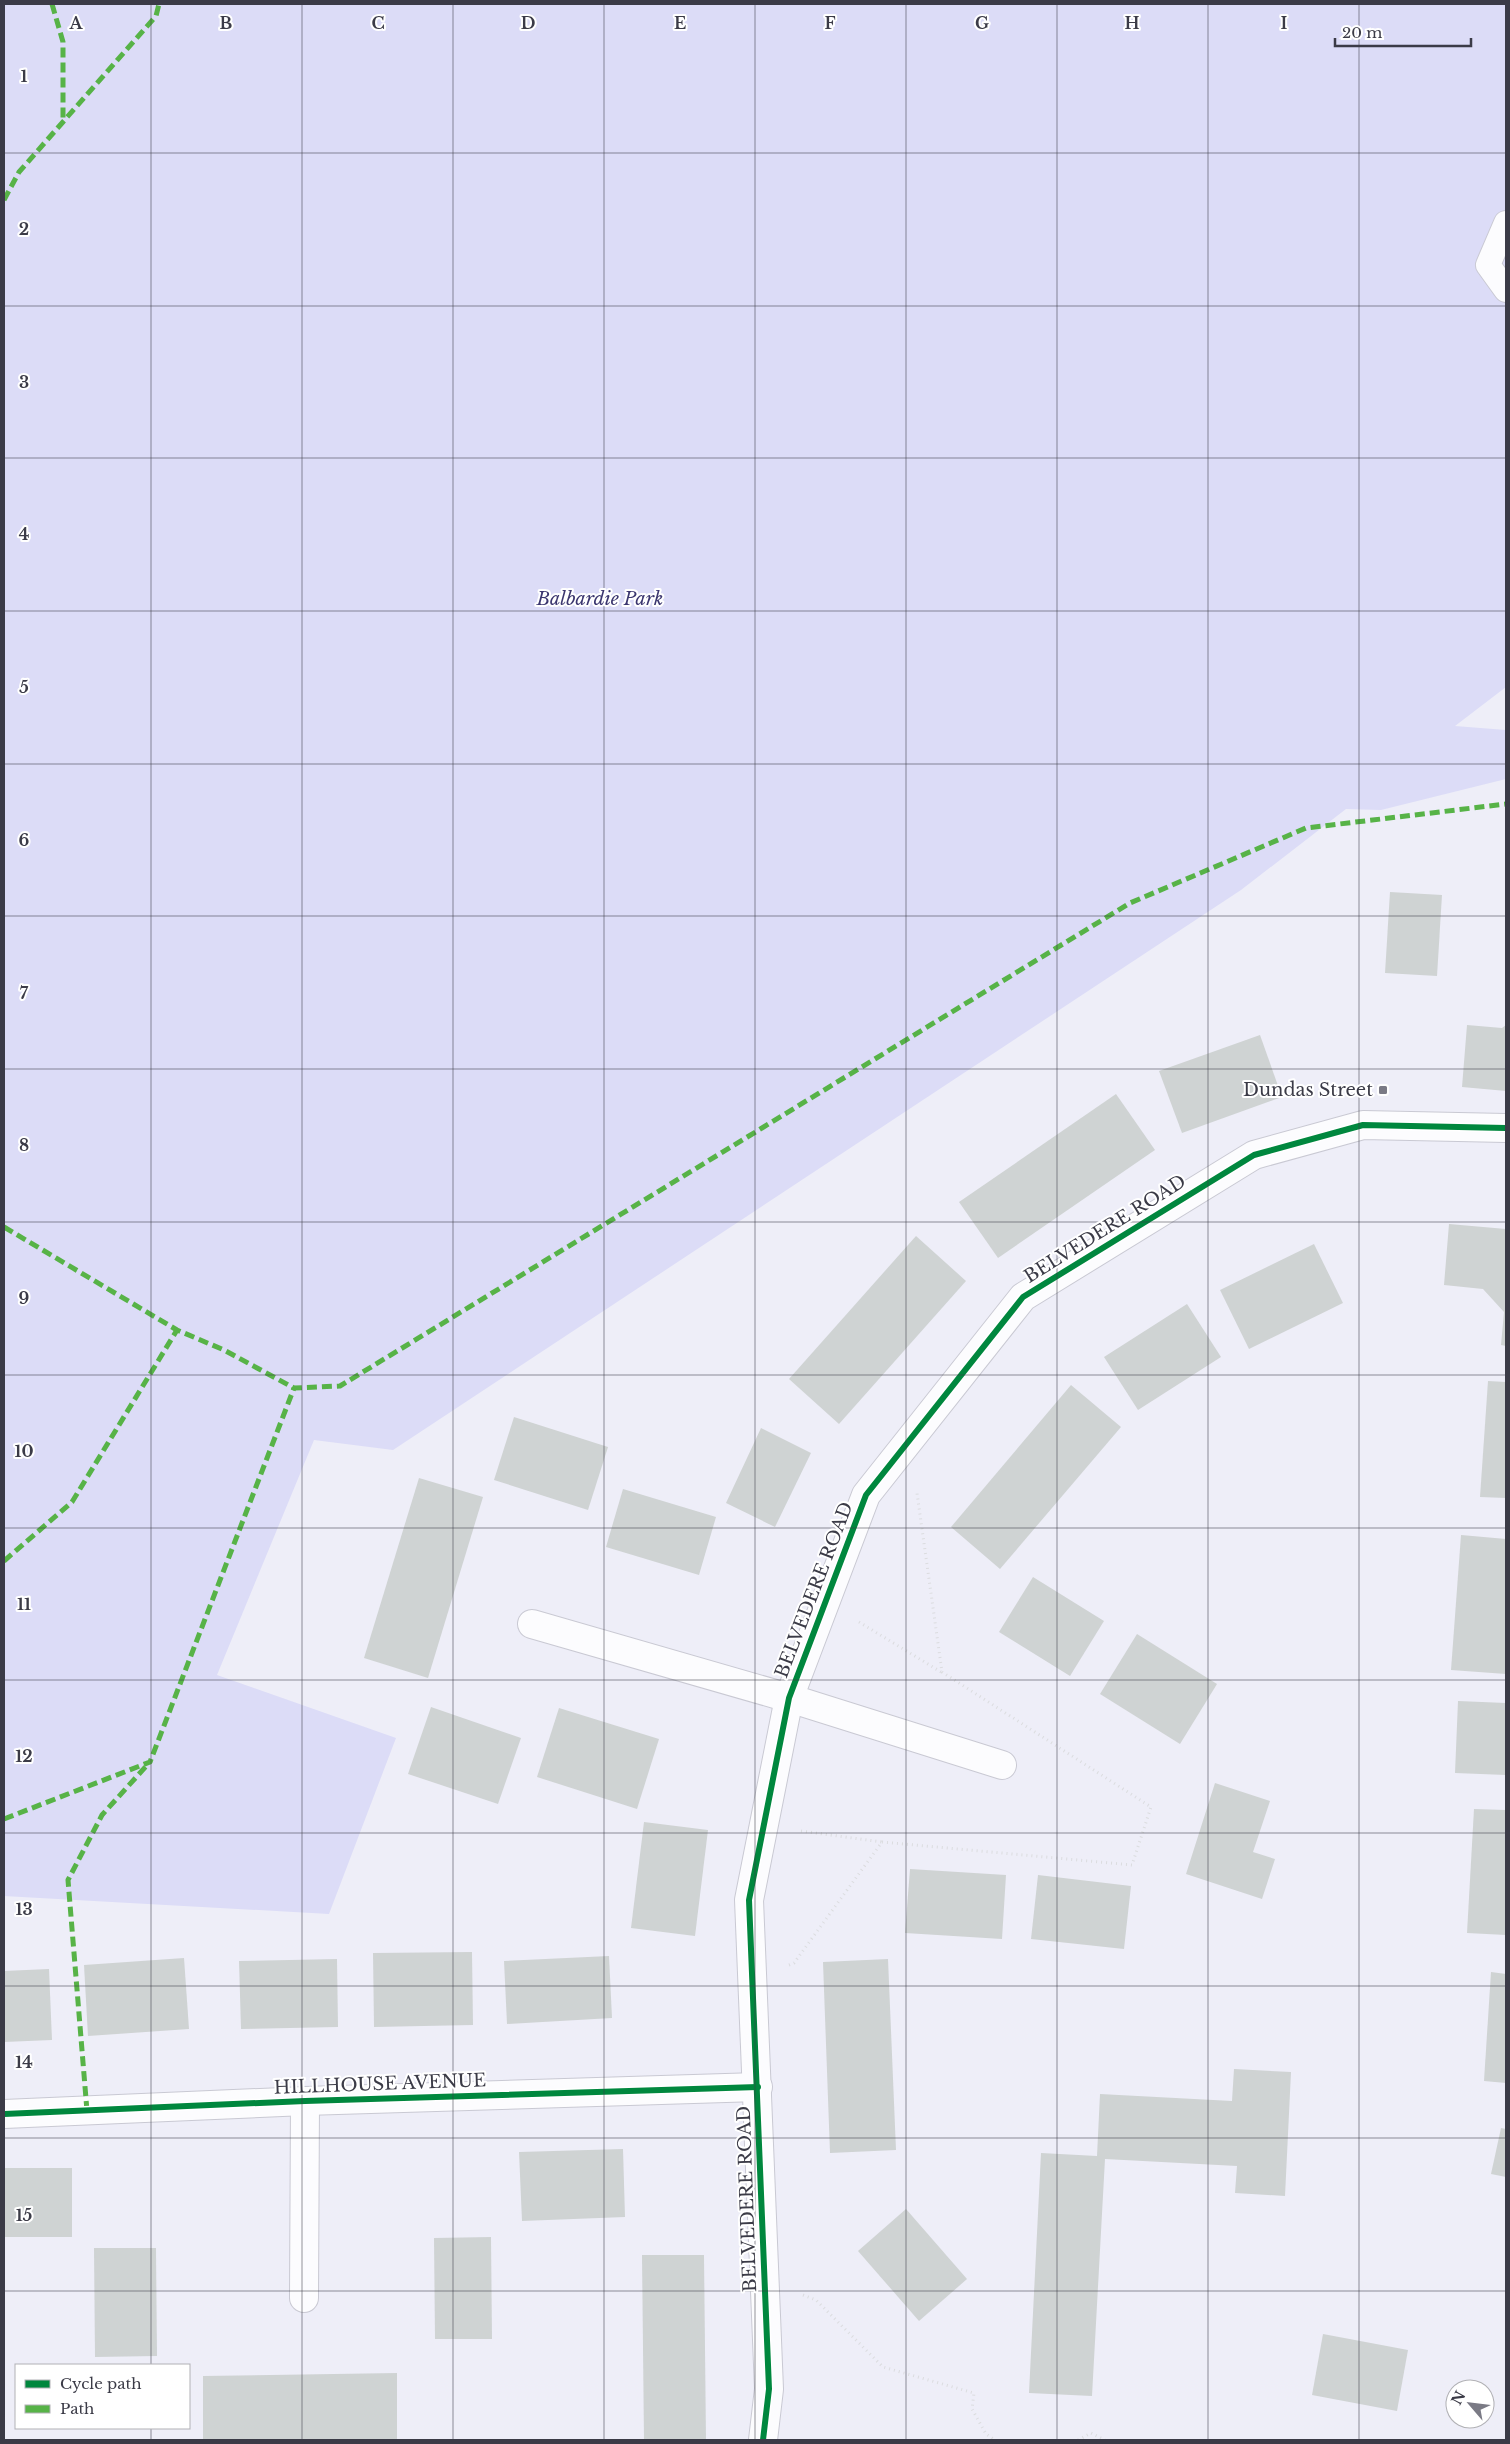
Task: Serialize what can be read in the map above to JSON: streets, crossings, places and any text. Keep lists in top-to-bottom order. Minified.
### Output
{"streets":{"street":["BELVEDERE ROAD","HILLHOUSE AVENUE"]},"crossings":[["BELVEDERE ROAD","HILLHOUSE AVENUE"]],"parks":["Balbardie Park"],"places":{"transit":["Dundas Street"]},"legend":["Cycle path","Path"],"scale_bar":"20 m","north":"top left","grid":{"columns":["A","B","C","D","E","F","G","H","I"],"rows":["1","2","3","4","5","6","7","8","9","10","11","12","13","14","15"]}}
